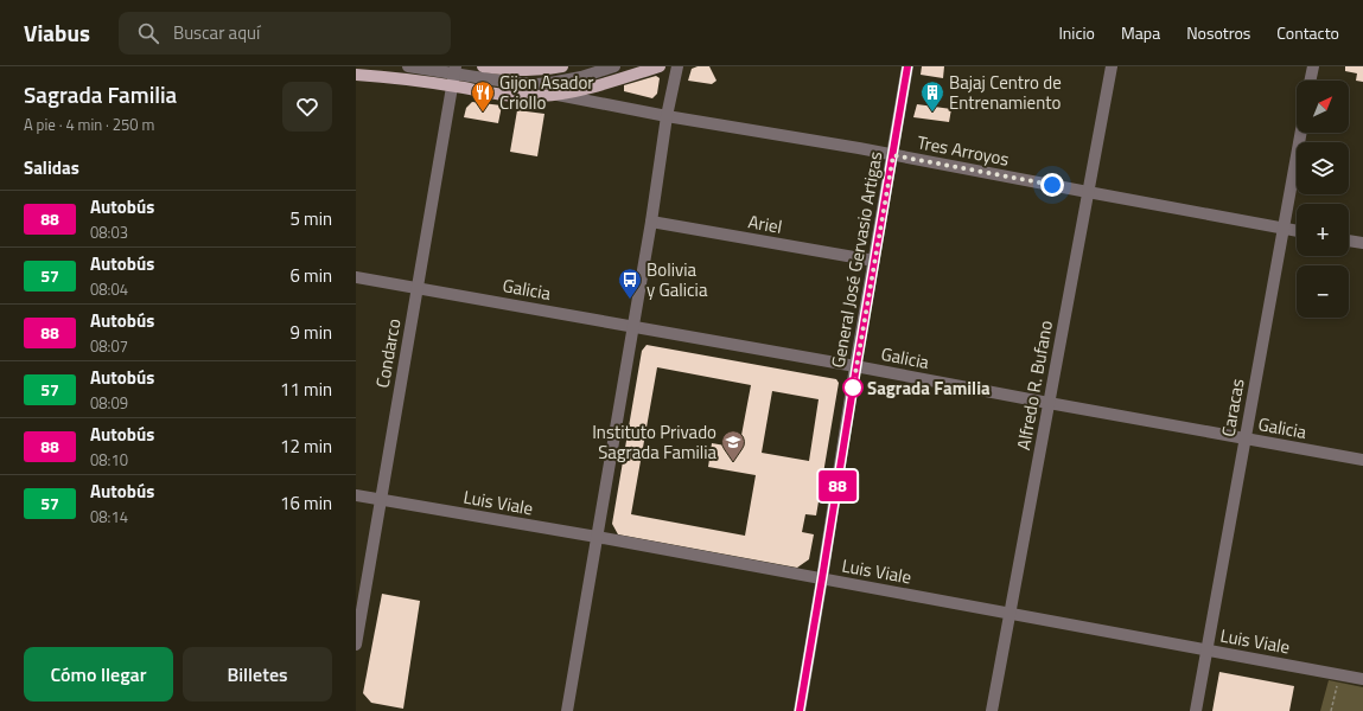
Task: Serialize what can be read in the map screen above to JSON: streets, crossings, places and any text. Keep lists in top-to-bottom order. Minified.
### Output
{"streets":{"street":["Tres Arroyos","Ariel","General José Gervasio Artigas","Galicia","Condarco","Alfredo R. Bufano","Caracas","Luis Viale"]},"crossings":[["Tres Arroyos","General José Gervasio Artigas"],["Tres Arroyos","Alfredo R. Bufano"],["Tres Arroyos","Caracas"],["Ariel","General José Gervasio Artigas"],["General José Gervasio Artigas","Galicia"],["General José Gervasio Artigas","Luis Viale"],["Galicia","Condarco"],["Galicia","Alfredo R. Bufano"],["Galicia","Caracas"],["Condarco","Luis Viale"],["Alfredo R. Bufano","Luis Viale"],["Caracas","Luis Viale"]],"places":{"restaurant":["Gijon Asador Criollo"],"building":["Bajaj Centro de Entrenamiento"],"bus stop":["Bolivia y Galicia"],"other":["Sagrada Familia"],"school or university":["Instituto Privado Sagrada Familia"]},"lines":["bus line 88"],"north":"top right","page":{"header":"Viabus","search":"Buscar aquí","nav":["Inicio","Mapa","Nosotros","Contacto"],"heading":[["Sagrada Familia","A pie · 4 min · 250 m"],"Salidas"],"on_map":"88","map_buttons":["+","−"],"list":[{"mark":"88","name":"Autobús","note":"08:03","value":"5 min"},{"mark":"57","name":"Autobús","note":"08:04","value":"6 min"},{"mark":"88","name":"Autobús","note":"08:07","value":"9 min"},{"mark":"57","name":"Autobús","note":"08:09","value":"11 min"},{"mark":"88","name":"Autobús","note":"08:10","value":"12 min"},{"mark":"57","name":"Autobús","note":"08:14","value":"16 min"}],"buttons":["Cómo llegar","Billetes"]}}
